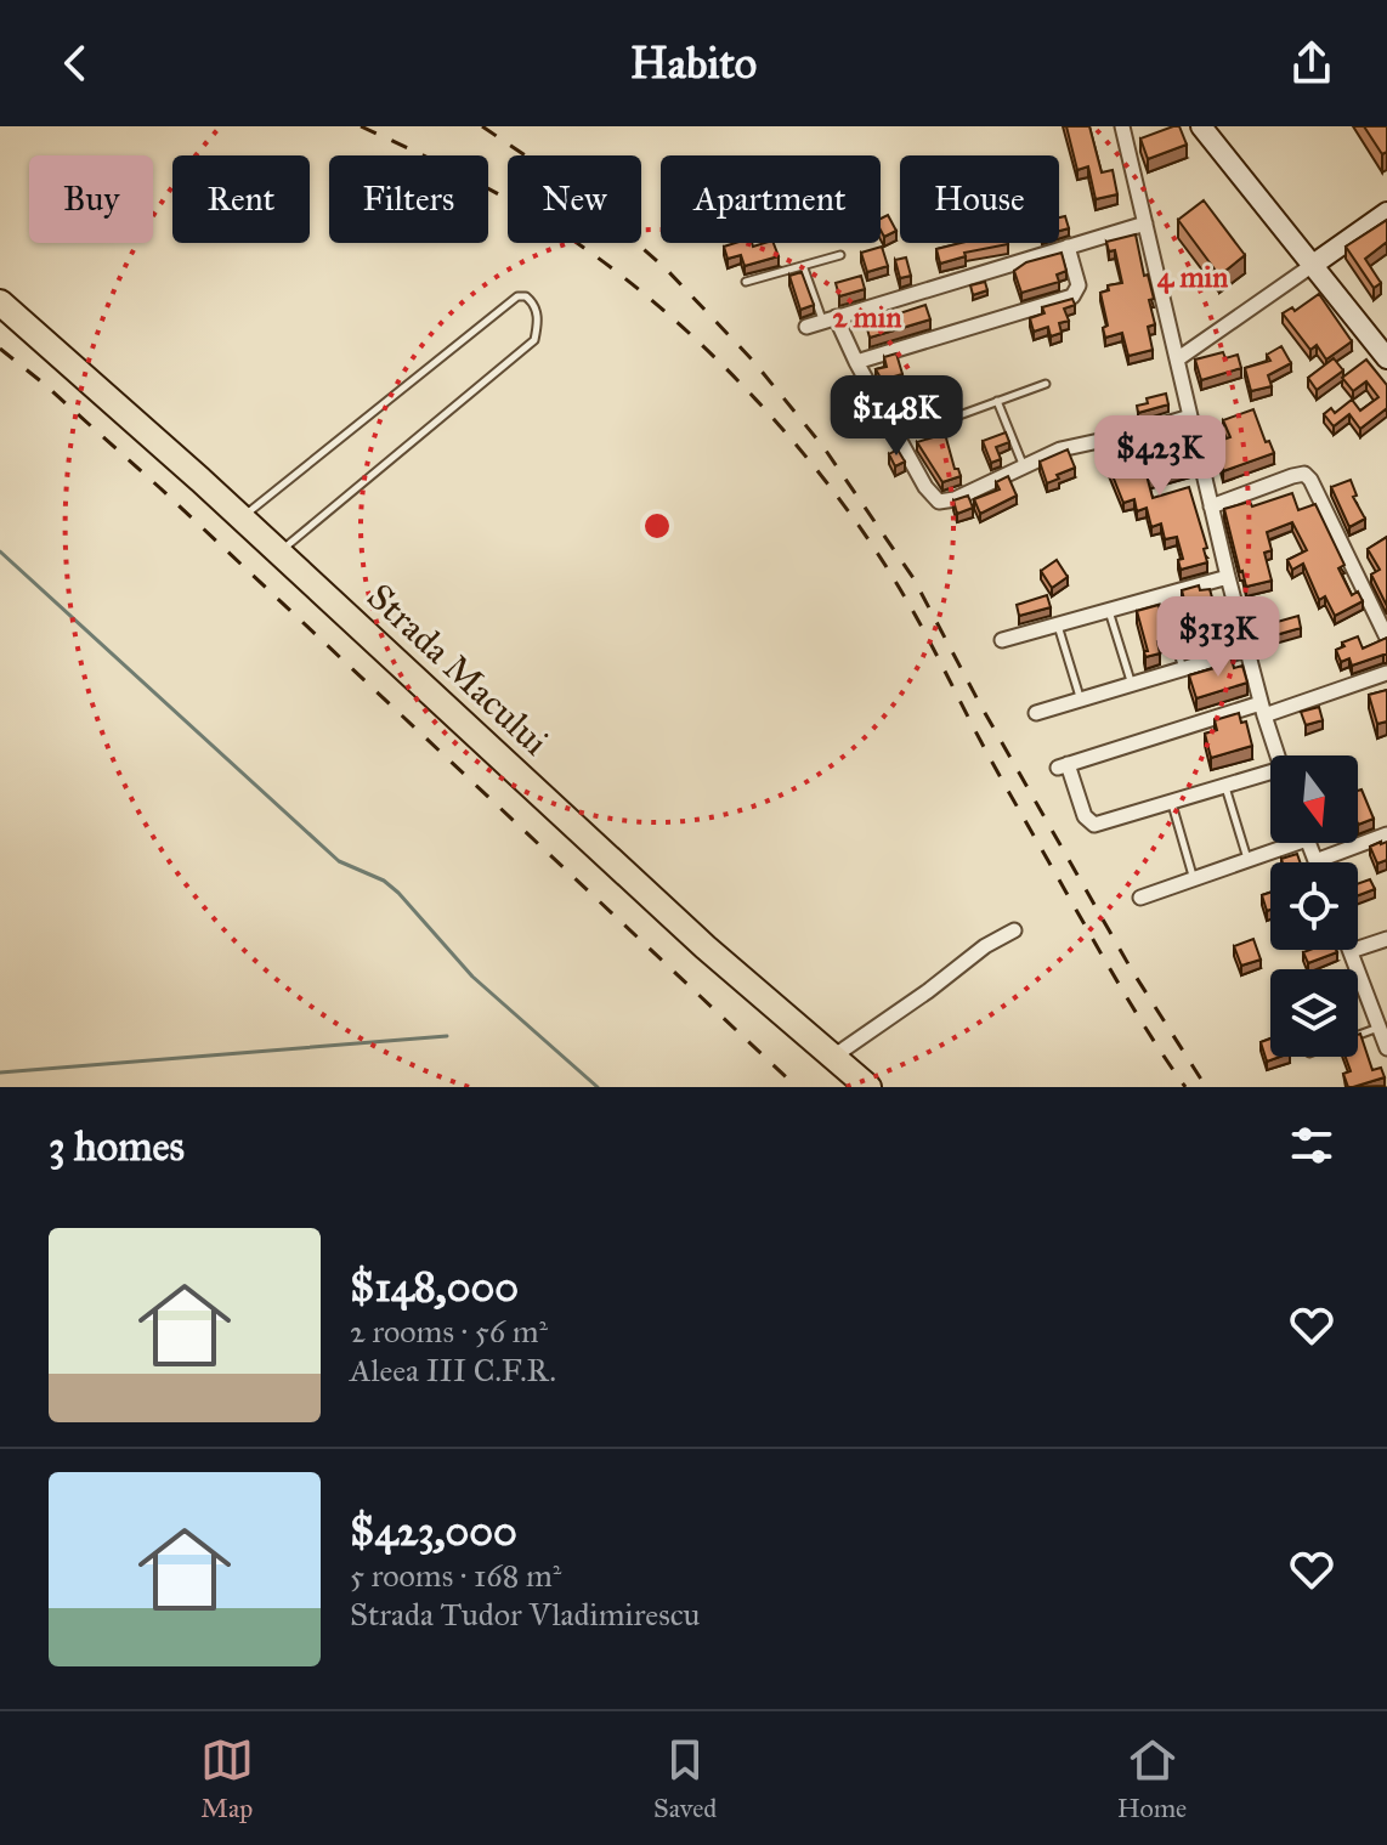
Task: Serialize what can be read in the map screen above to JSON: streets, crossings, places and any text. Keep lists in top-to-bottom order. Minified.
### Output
{"streets":{"highway":["Strada Macului"]},"north":"bottom","page":{"header":"Habito","chip":["Buy","Rent","Filters","New","Apartment","House"],"price":["$148K","$423K","$313K"],"heading":"3 homes","list":[{"name":"$148,000","note":"2 rooms · 56 m² · Aleea III C.F.R."},{"name":"$423,000","note":"5 rooms · 168 m² · Strada Tudor Vladimirescu"}],"tabs":["Map","Saved","Home"]},"rings":["4 min","2 min"]}
